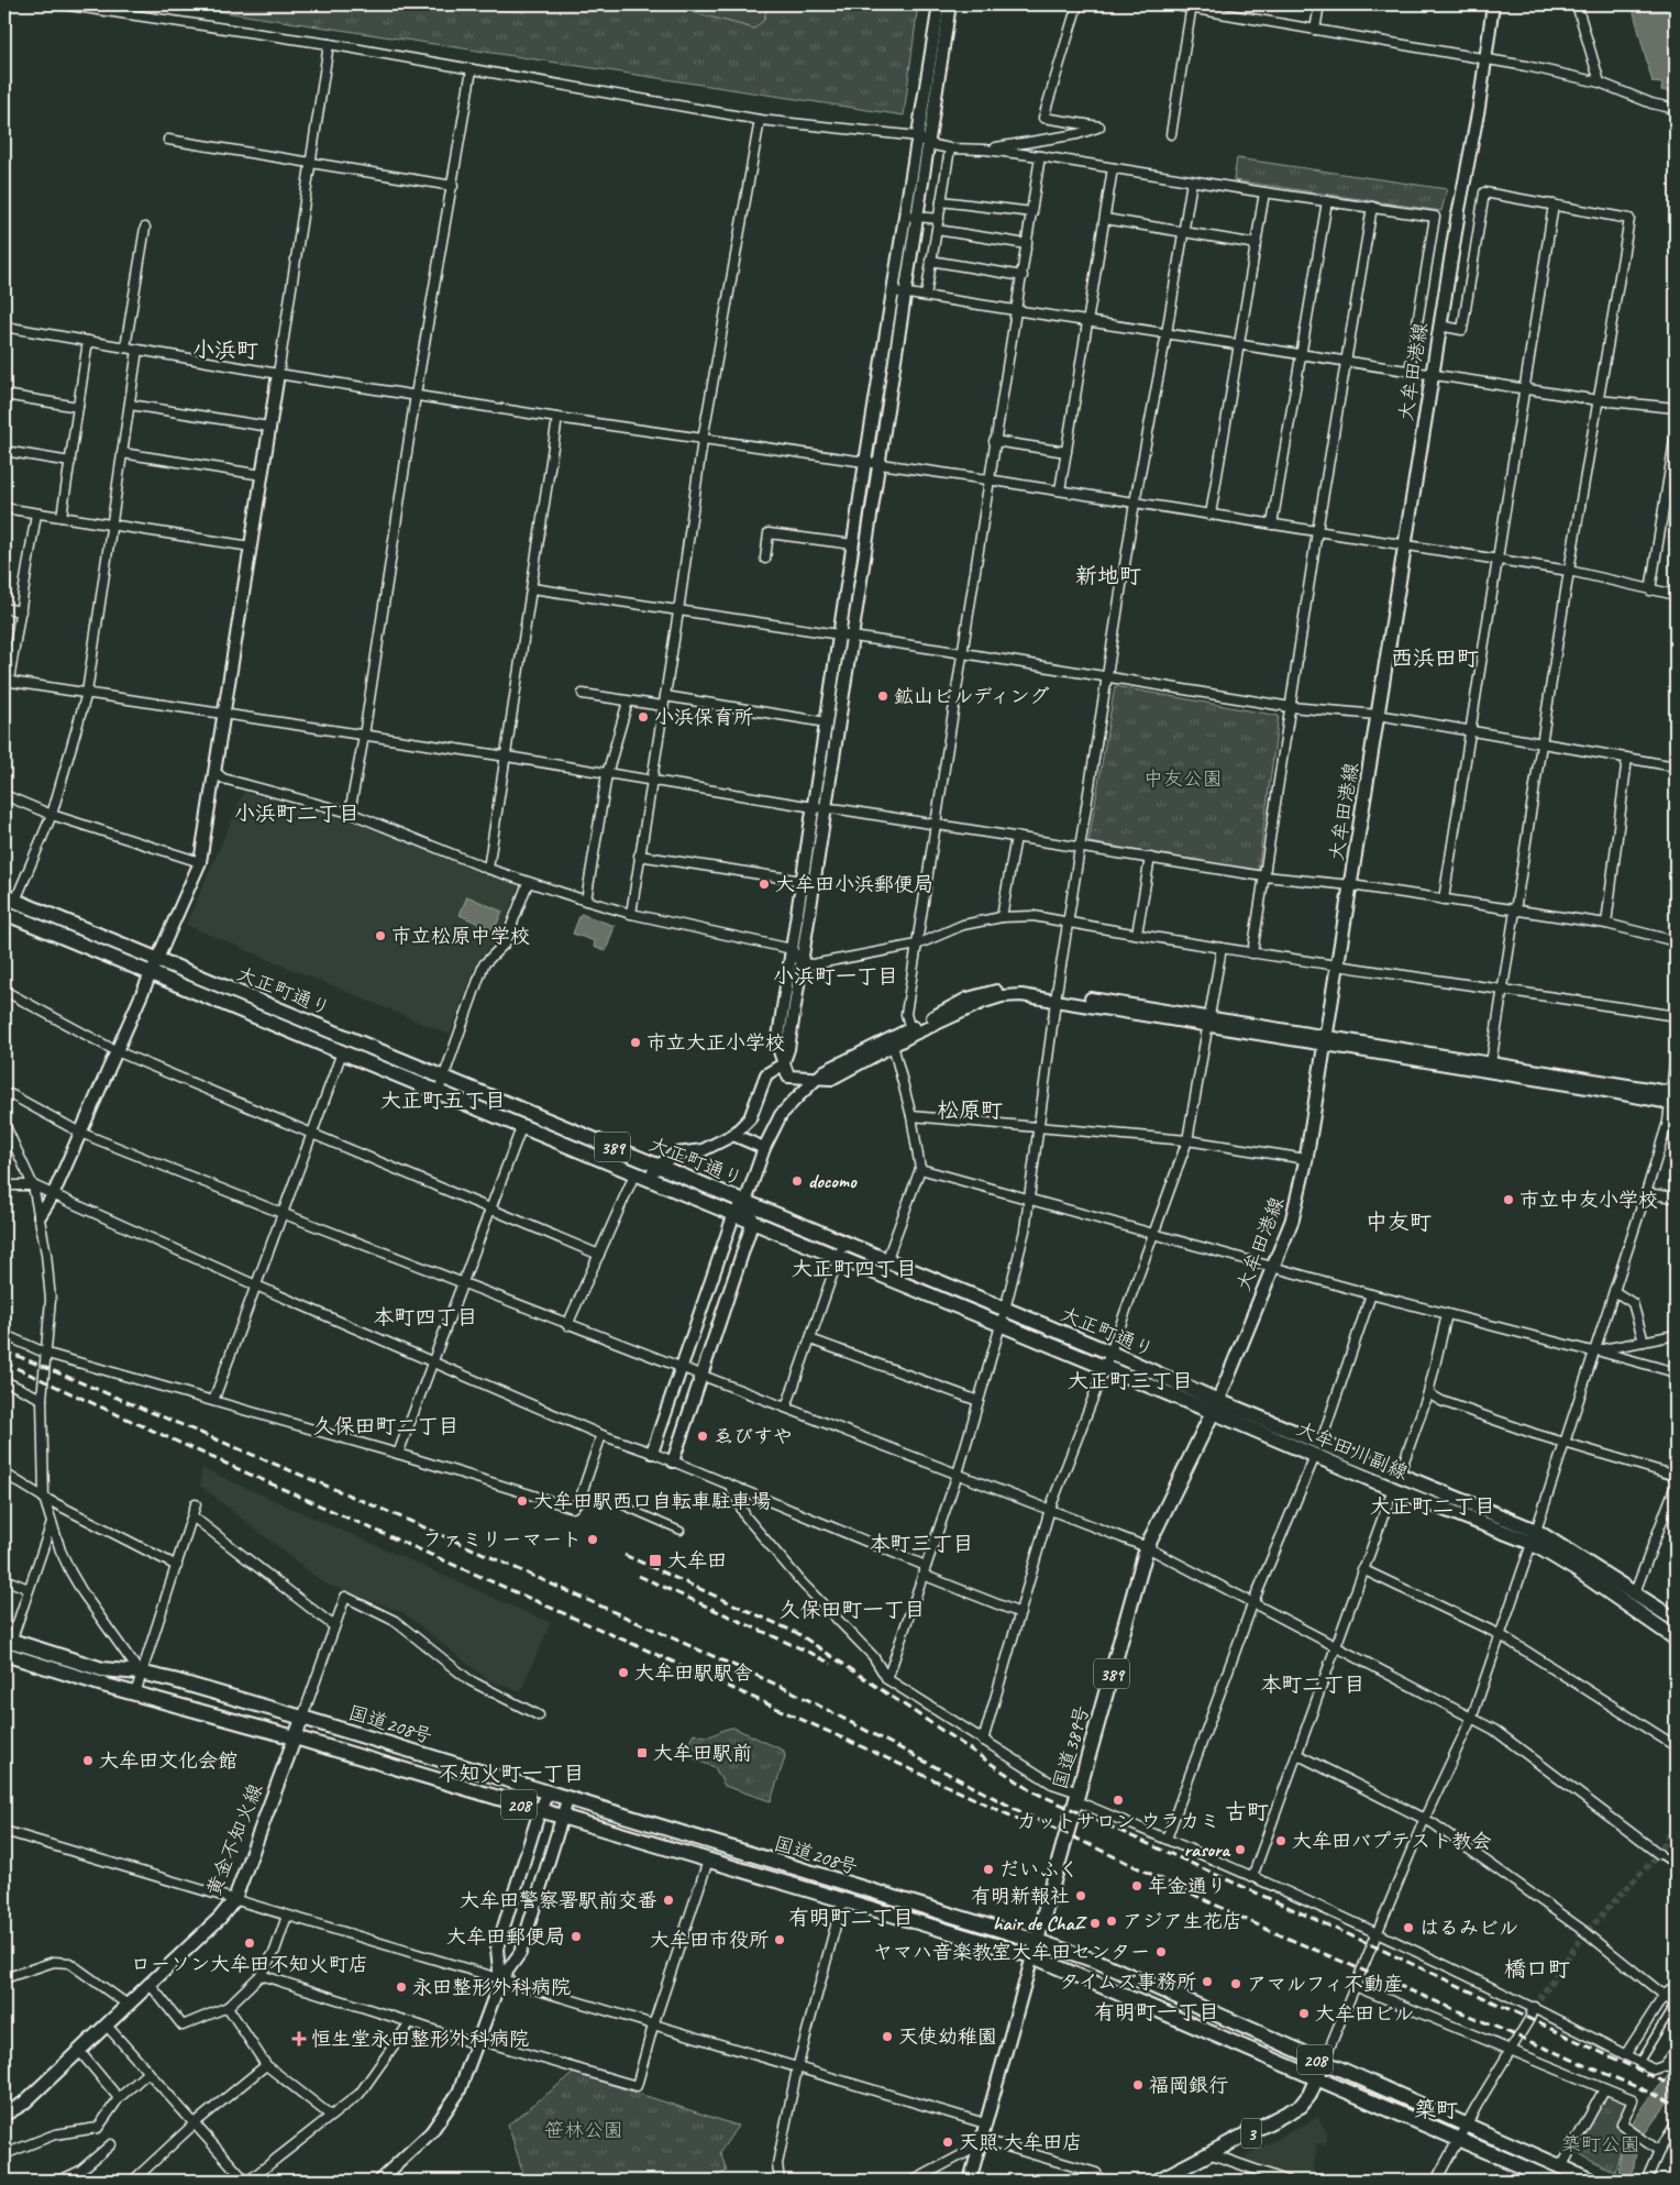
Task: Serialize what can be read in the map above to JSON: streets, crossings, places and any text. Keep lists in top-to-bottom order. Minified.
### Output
{"streets":{"main road":["大牟田港線","大正町通り","389","大牟田川副線","国道208号","国道389号","208","黄金不知火線","3"]},"crossings":[["大牟田港線","大正町通り"],["大牟田港線","大牟田川副線"],["大牟田港線","国道389号"],["大正町通り","大牟田川副線"],["大正町通り","国道389号"],["大牟田川副線","国道389号"],["国道208号","国道389号"],["国道208号","黄金不知火線"],["国道208号","3"]],"districts":["小浜町","新地町","西浜田町","小浜町二丁目","小浜町一丁目","大正町五丁目","松原町","中友町","大正町四丁目","本町四丁目","大正町三丁目","久保田町二丁目","大正町二丁目","本町三丁目","久保田町一丁目","本町二丁目","不知火町一丁目","古町","有明町二丁目","橋口町","有明町一丁目","築町"],"parks":["中友公園","笹林公園","築町公園"],"places":{"other":["鉱山ビルディング","小浜保育所","大牟田小浜郵便局","市立松原中学校","市立大正小学校","docomo","市立中友小学校","ゑびすや","大牟田駅西口自転車駐車場","ファミリーマート","大牟田駅駅舎","大牟田文化会館","カットサロン ウラカミ","大牟田バプテスト教会","rasora","だいふく","年金通り","有明新報社","大牟田警察署駅前交番","アジア生花店","hair de ChaZ","はるみビル","大牟田郵便局","大牟田市役所","ローソン大牟田不知火町店","ヤマハ音楽教室大牟田センター","タイムズ事務所","アマルフィ不動産","永田整形外科病院","大牟田ビル","天使幼稚園","福岡銀行","天照 大牟田店"],"transit":["大牟田","大牟田駅前"],"health":["恒生堂永田整形外科病院"]}}
